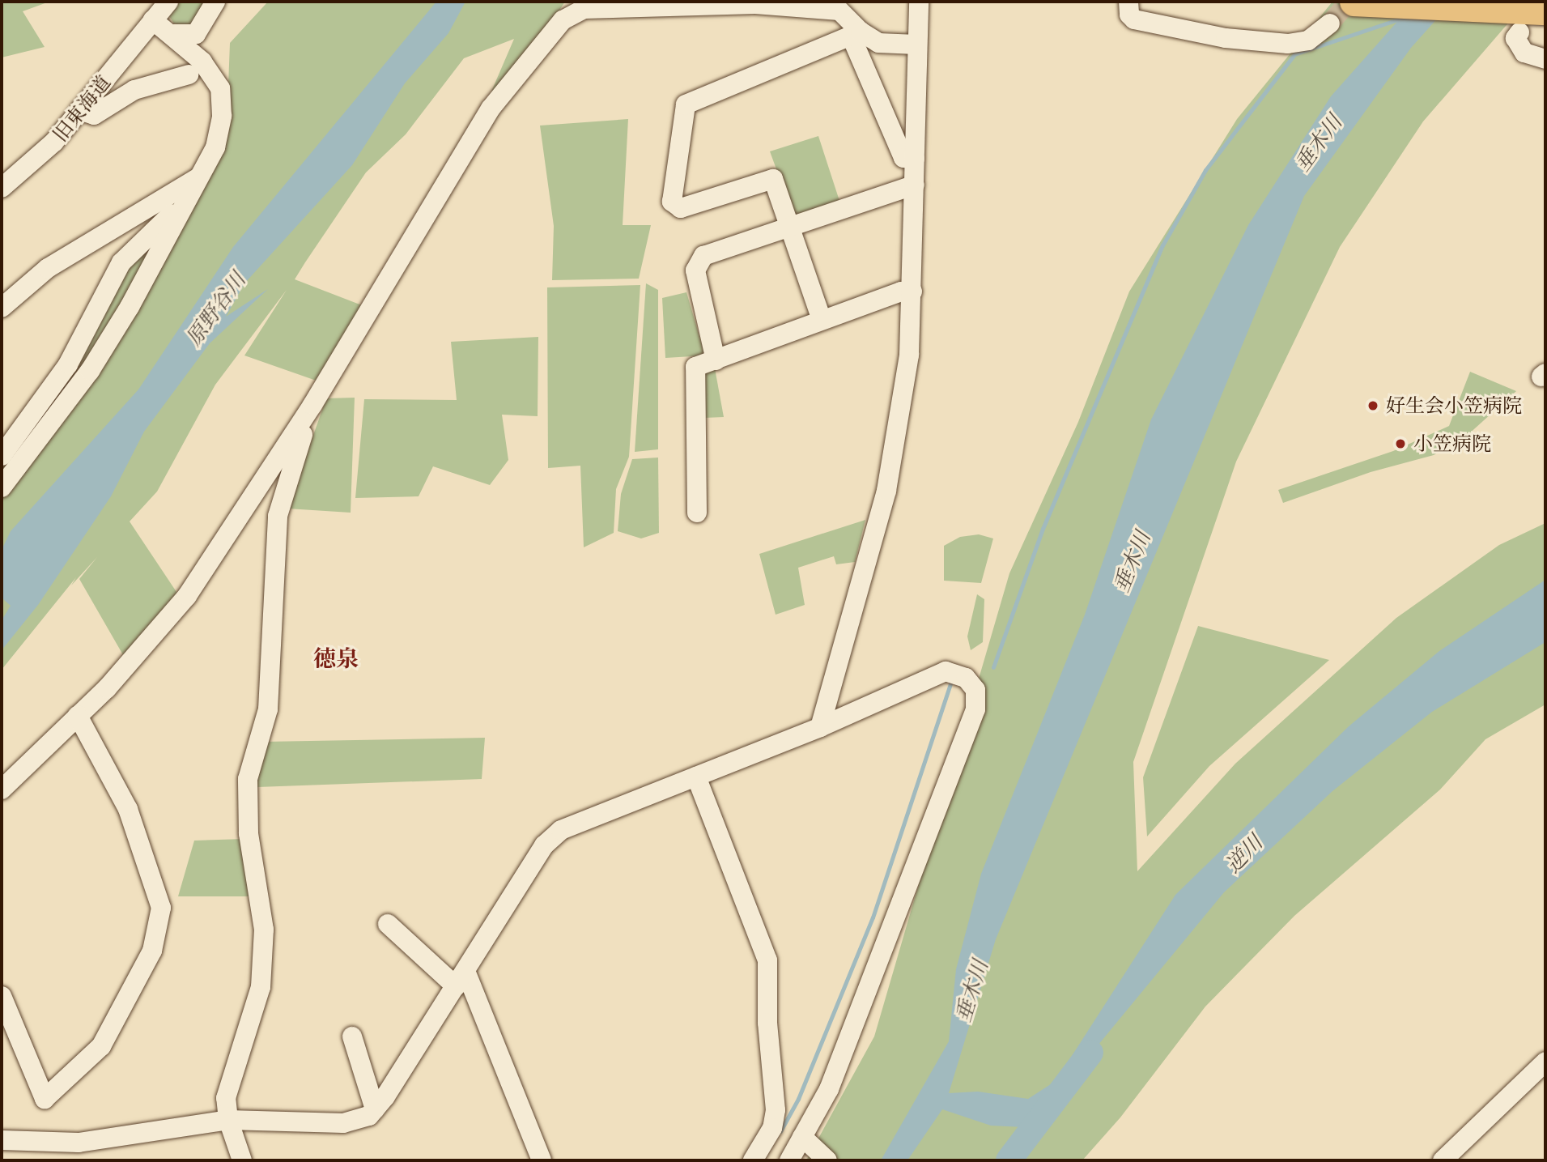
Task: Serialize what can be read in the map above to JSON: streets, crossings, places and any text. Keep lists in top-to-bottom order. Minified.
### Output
{"streets":{"street":["旧東海道"]},"districts":["徳泉"],"water":["垂木川","原野谷川","逆川"],"places":["好生会小笠病院","小笠病院"]}
